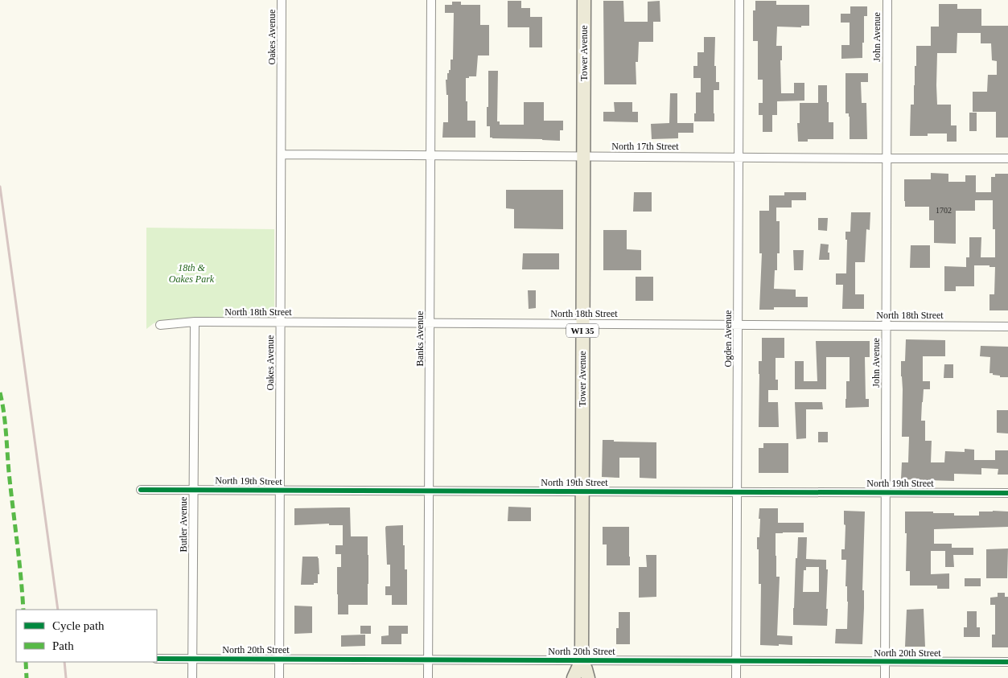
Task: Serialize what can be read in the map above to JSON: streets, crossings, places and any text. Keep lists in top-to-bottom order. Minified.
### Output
{"streets":{"main road":["Tower Avenue","WI 35"],"street":["Oakes Avenue","John Avenue","North 17th Street","North 18th Street","Banks Avenue","Ogden Avenue","North 19th Street","Butler Avenue","North 20th Street"]},"crossings":[["Oakes Avenue","North 17th Street"],["Oakes Avenue","North 18th Street"],["Oakes Avenue","North 19th Street"],["Oakes Avenue","North 20th Street"],["John Avenue","North 17th Street"],["John Avenue","North 18th Street"],["John Avenue","North 19th Street"],["John Avenue","North 20th Street"],["Tower Avenue","North 17th Street"],["Tower Avenue","North 18th Street"],["Tower Avenue","North 19th Street"],["Tower Avenue","North 20th Street"],["North 17th Street","Banks Avenue"],["North 17th Street","Ogden Avenue"],["North 18th Street","Banks Avenue"],["North 18th Street","Ogden Avenue"],["North 18th Street","Butler Avenue"],["Banks Avenue","North 19th Street"],["Banks Avenue","North 20th Street"],["Ogden Avenue","North 19th Street"],["Ogden Avenue","North 20th Street"],["North 19th Street","Butler Avenue"],["Butler Avenue","North 20th Street"]],"parks":["18th & Oakes Park"],"house_numbers":["1702"],"legend":["Cycle path","Path"]}
